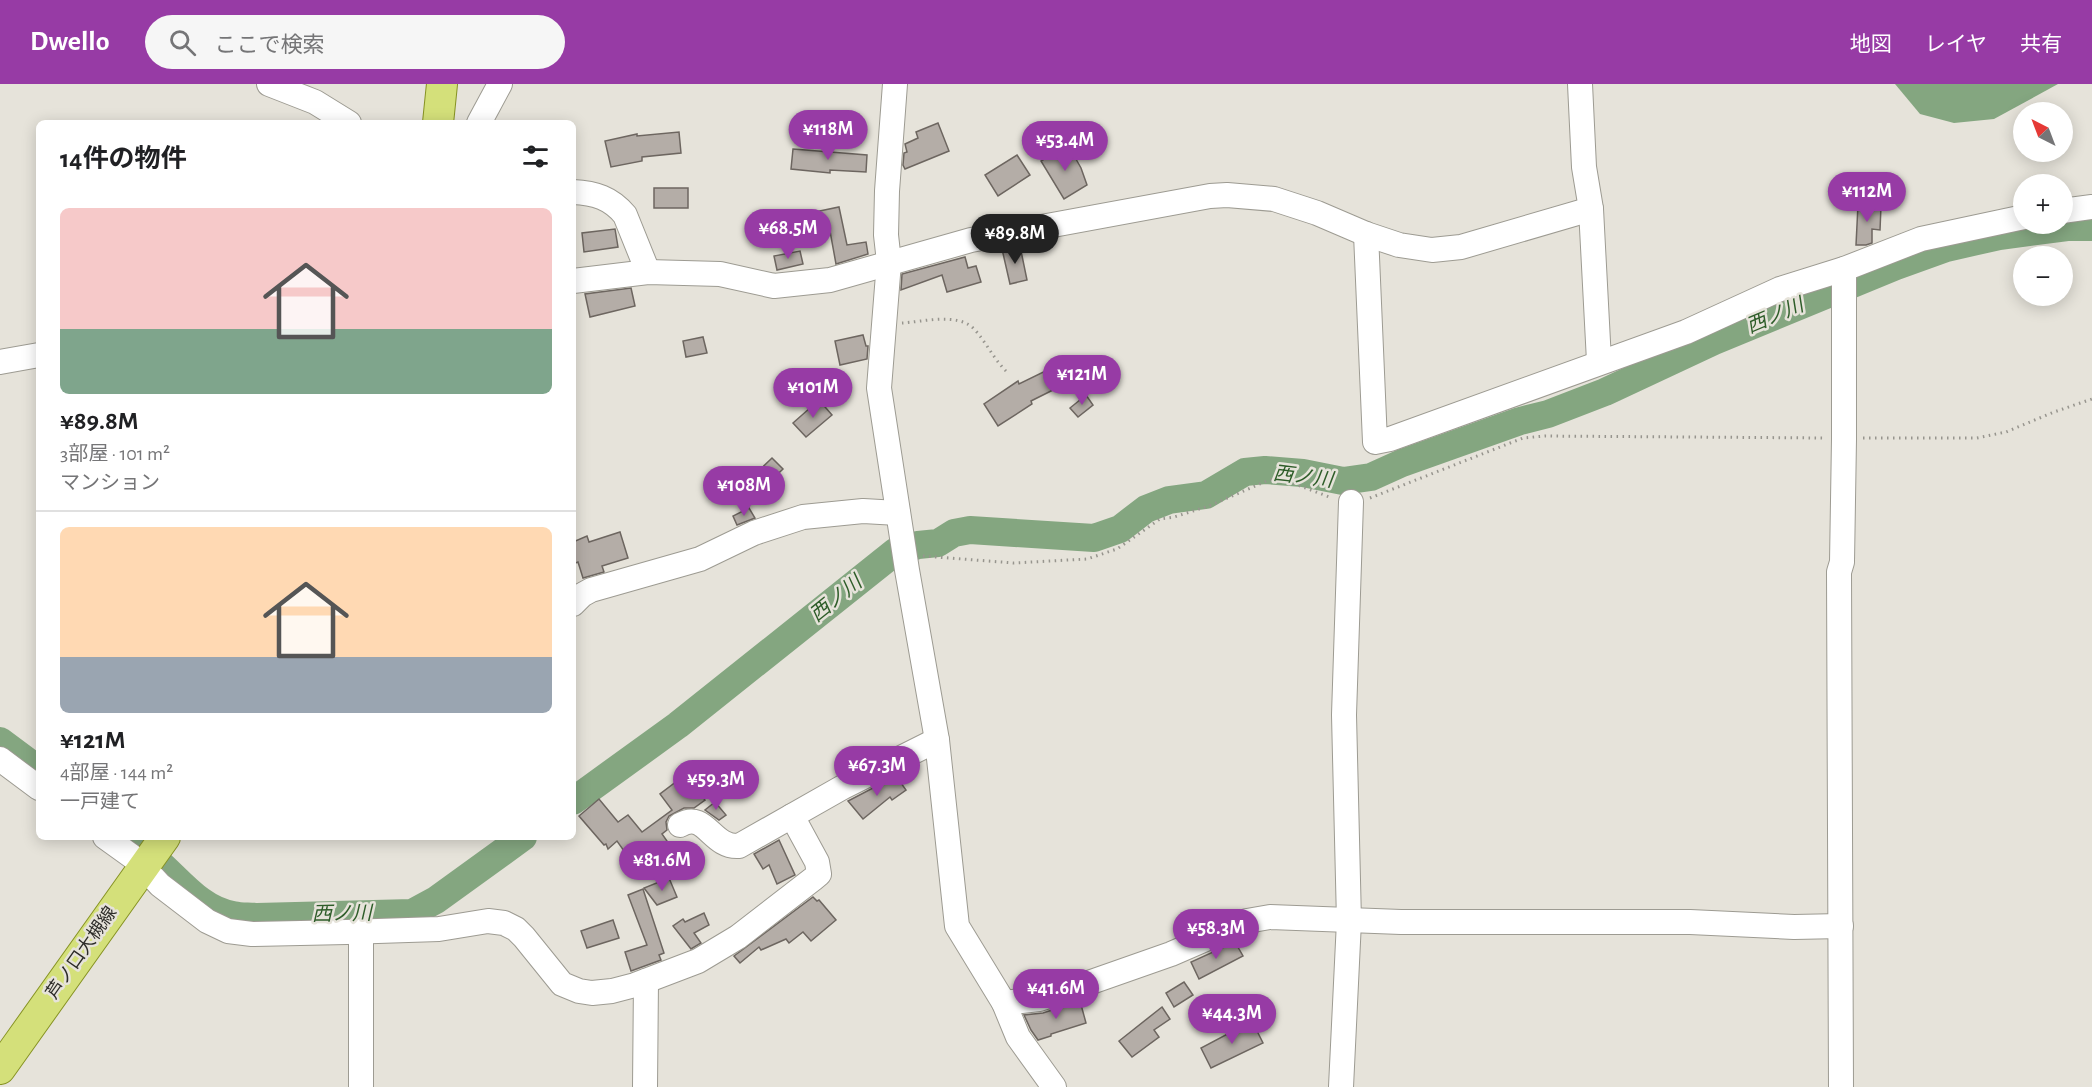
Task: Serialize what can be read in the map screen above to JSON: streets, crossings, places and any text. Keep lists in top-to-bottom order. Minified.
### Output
{"streets":{"main road":["芦ノ口大槻線"]},"water":["西ノ川"],"north":"top left","page":{"header":"Dwello","search":"ここで検索","nav":["地図","レイヤ","共有"],"map_buttons":["+","−"],"price":["¥118M","¥53.4M","¥112M","¥68.5M","¥89.8M","¥121M","¥101M","¥108M","¥67.3M","¥59.3M","¥81.6M","¥58.3M","¥41.6M","¥44.3M"],"heading":"14件の物件","list":[{"name":"¥89.8M","note":"3部屋 · 101 m² · マンション"},{"name":"¥121M","note":"4部屋 · 144 m² · 一戸建て"}]}}
